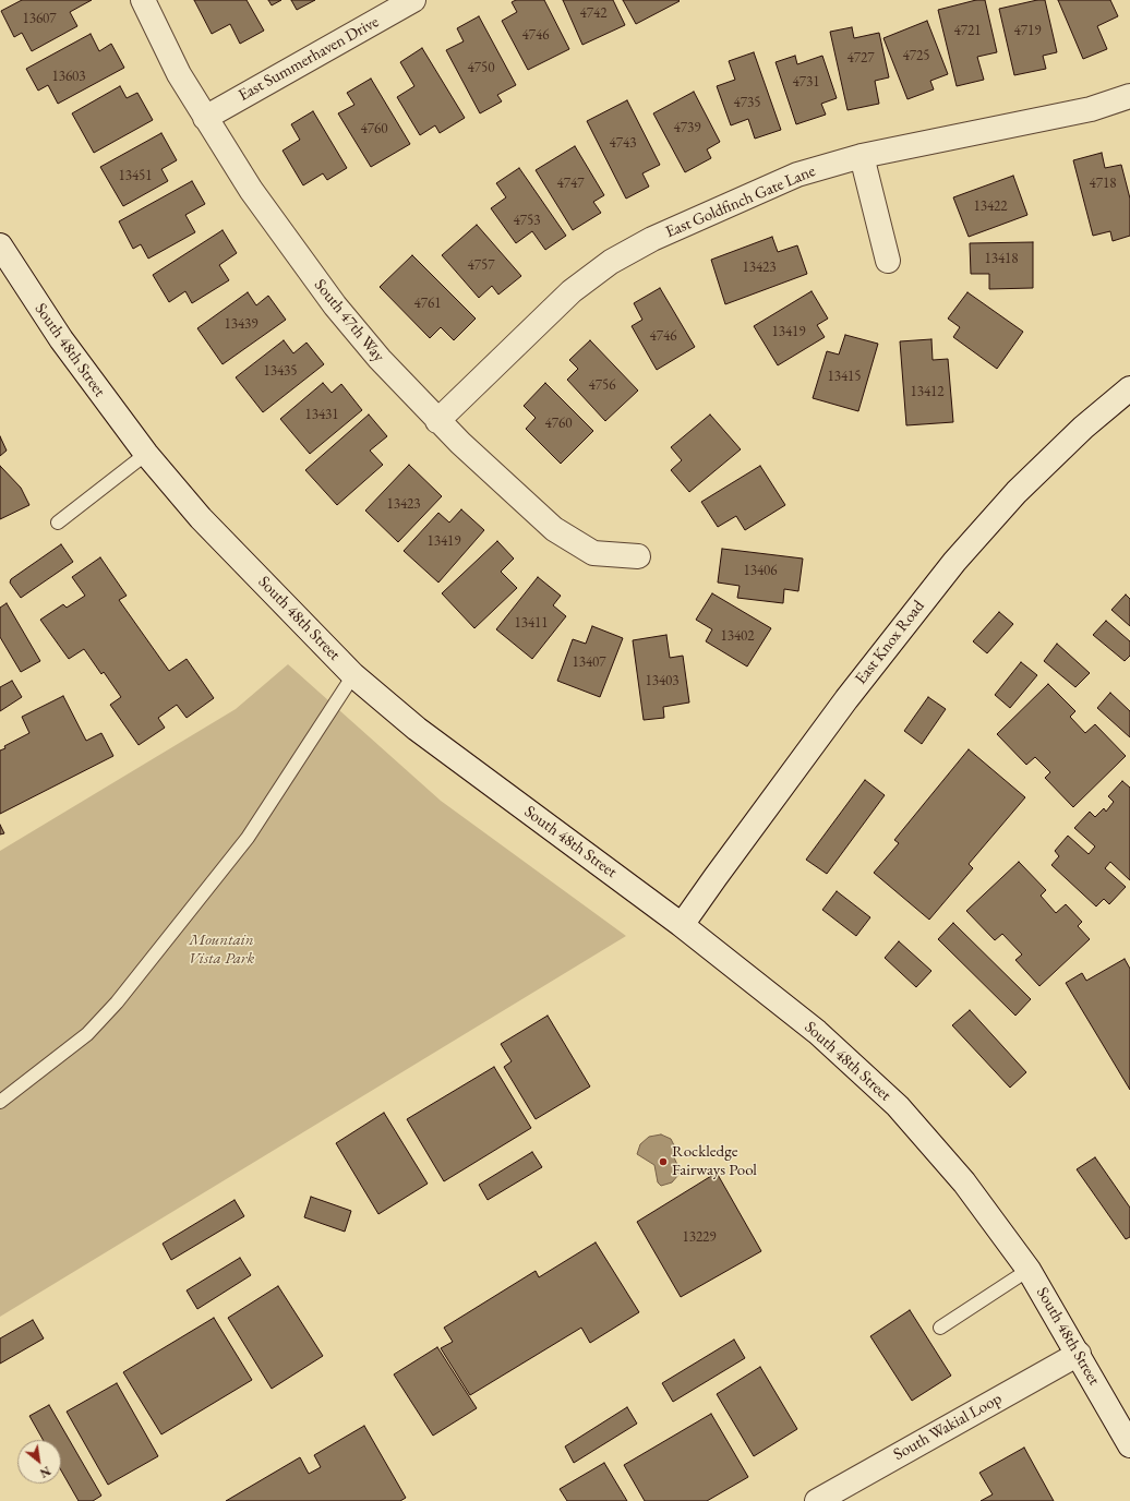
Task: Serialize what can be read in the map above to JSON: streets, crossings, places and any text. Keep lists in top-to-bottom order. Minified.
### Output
{"streets":{"street":["East Summerhaven Drive","East Goldfinch Gate Lane","South 47th Way","South 48th Street","East Knox Road","South Wakial Loop"]},"crossings":[["East Summerhaven Drive","South 47th Way"],["East Goldfinch Gate Lane","South 47th Way"],["South 48th Street","East Knox Road"],["South 48th Street","South Wakial Loop"]],"parks":["Mountain Vista Park"],"places":["Rockledge Fairways Pool"],"house_numbers":["4742","13607","4721","4719","4746","4725","4727","4750","13603","4731","4735","4739","4760","4743","13451","4747","4718","13422","4753","13418","4757","13423","4761","13439","13419","4746","13435","13415","4756","13412","13431","4760","13423","13419","13406","13411","13402","13407","13403","13229"],"north":"bottom right"}
